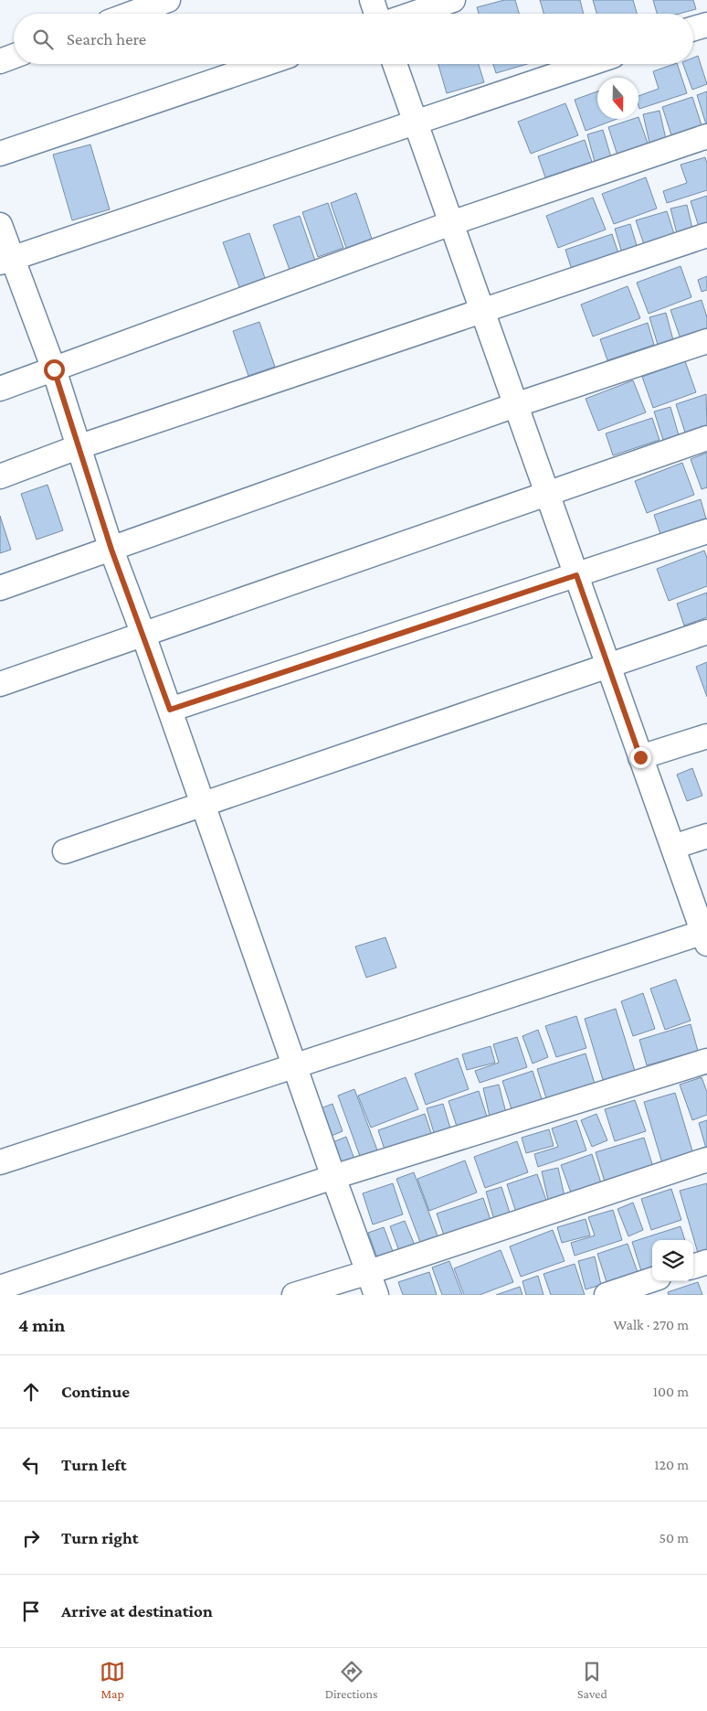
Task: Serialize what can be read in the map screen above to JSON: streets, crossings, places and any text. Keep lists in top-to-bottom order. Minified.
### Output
{"north":"bottom","page":{"search":"Search here","heading":["4 min","Walk · 270 m"],"list":[["Continue","100 m"],["Turn left","120 m"],["Turn right","50 m"],"Arrive at destination"],"nav":["Map","Directions","Saved"]}}
